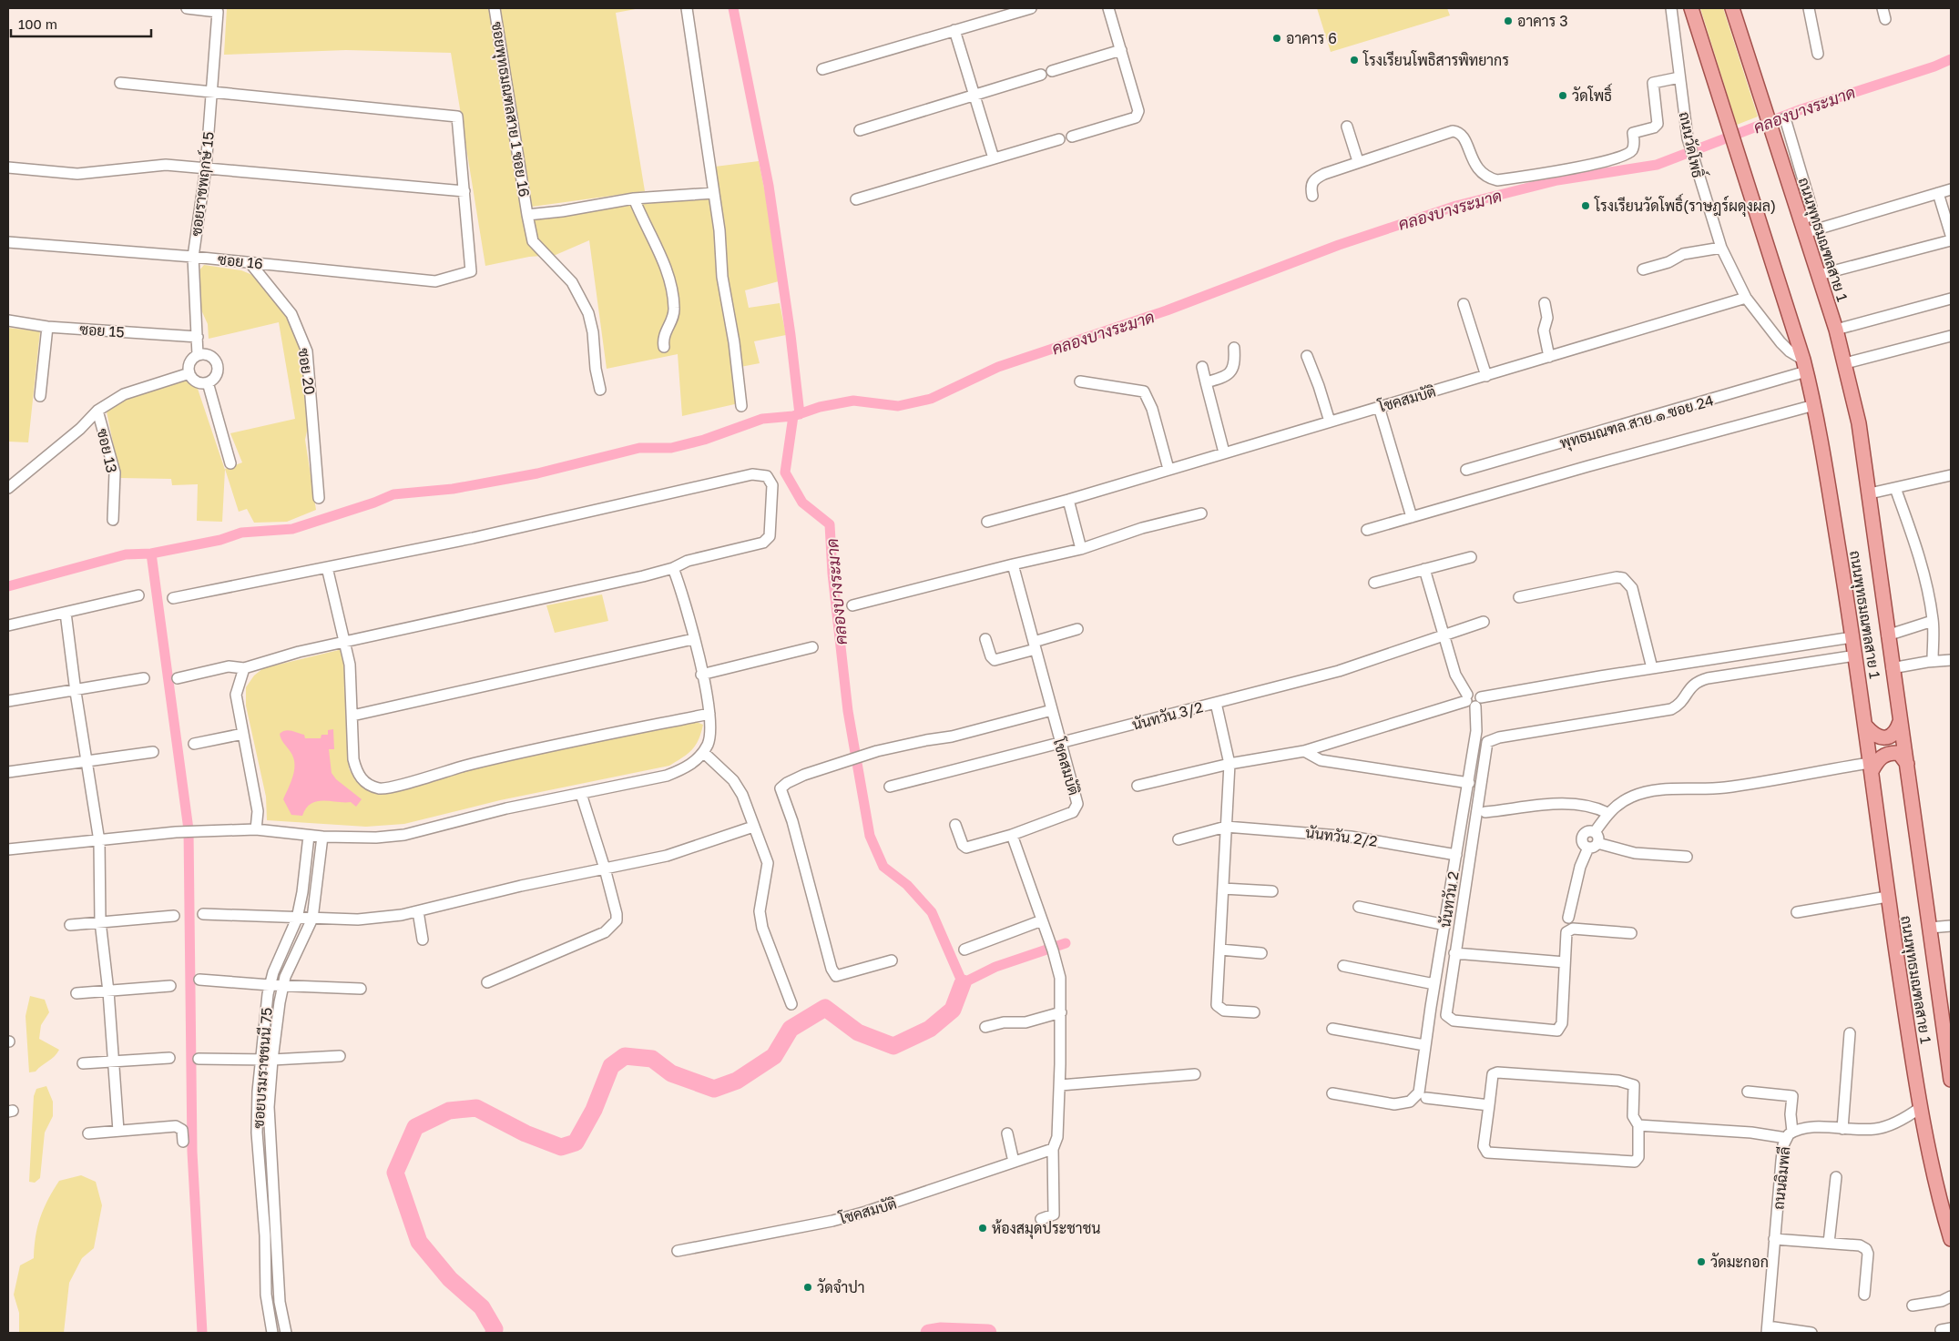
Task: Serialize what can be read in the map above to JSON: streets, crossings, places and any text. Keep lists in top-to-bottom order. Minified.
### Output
{"streets":{"main road":["ถนนพุทธมณฑลสาย 1"],"street":["ซอยพุทธมณฑลสาย 1 ซอย 16","ถนนวัดโพธิ์","ซอยราชพฤกษ์ 15","ซอย 16","ซอย 15","ซอย 20","โชคสมบัติ","พุทธมณฑล สาย ๑ ซอย 24","ซอย 13","นันทวัน 3/2","นันทวัน 2/2","นันทวัน 2","ซอยบรมราชชนนี 75","ถนนฉิมพลี"]},"crossings":[["ถนนวัดโพธิ์","ถนนพุทธมณฑลสาย 1"],["ถนนวัดโพธิ์","โชคสมบัติ"],["ถนนวัดโพธิ์","พุทธมณฑล สาย ๑ ซอย 24"],["ซอยราชพฤกษ์ 15","ซอย 16"],["ซอยราชพฤกษ์ 15","ซอย 15"],["ถนนพุทธมณฑลสาย 1","พุทธมณฑล สาย ๑ ซอย 24"],["ถนนพุทธมณฑลสาย 1","ถนนฉิมพลี"],["ซอย 16","ซอย 20"],["โชคสมบัติ","นันทวัน 3/2"],["นันทวัน 2/2","นันทวัน 2"]],"water":["คลองบางระมาด"],"places":["อาคาร 3","อาคาร 6","โรงเรียนโพธิสารพิทยากร","วัดโพธิ์","โรงเรียนวัดโพธิ์(ราษฎร์ผดุงผล)","ห้องสมุดประชาชน","วัดมะกอก","วัดจำปา"],"scale_bar":"100 m"}
